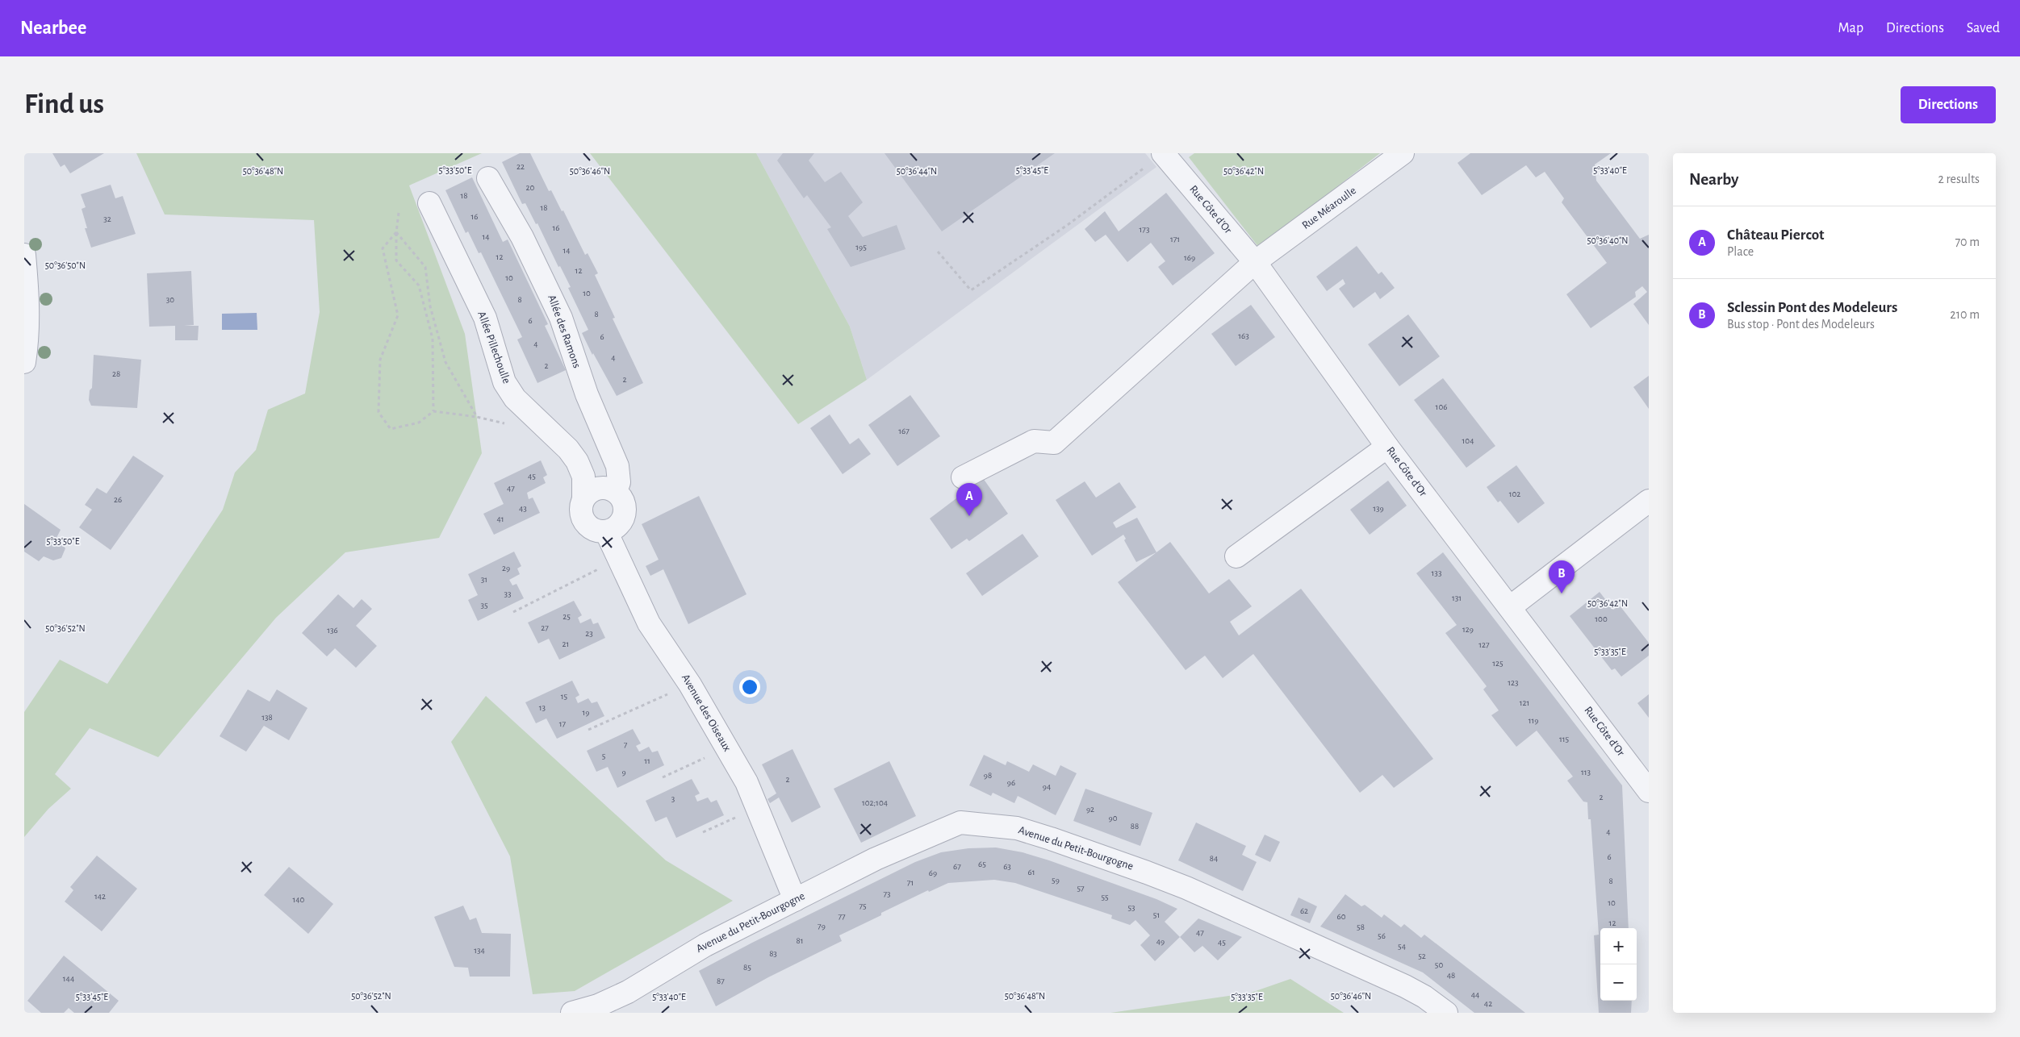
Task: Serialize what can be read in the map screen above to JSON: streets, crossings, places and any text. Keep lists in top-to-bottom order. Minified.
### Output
{"streets":{"street":["Rue Méaroulle","Rue Côte d'Or","Allée des Ramons","Allée Pillechoulle","Avenue des Oiseaux","Avenue du Petit-Bourgogne"]},"crossings":[["Rue Méaroulle","Rue Côte d'Or"],["Allée des Ramons","Allée Pillechoulle"],["Allée des Ramons","Avenue des Oiseaux"],["Allée Pillechoulle","Avenue des Oiseaux"],["Avenue des Oiseaux","Avenue du Petit-Bourgogne"]],"house_numbers":["22","20","18","18","16","32","16","173","14","171","195","14","12","169","12","10","10","30","8","8","6","163","6","4","4","2","28","2","106","167","104","45","47","102","26","43","139","41","29","133","31","33","131","35","25","100","27","129","136","23","21","127","125","123","15","121","13","19","138","119","17","115","7","5","11","9","113","98","2","96","94","2","3","102;104","92","90","88","4","6","84","65","67","63","61","69","59","8","71","57","73","142","55","140","10","75","53","62","51","77","60","12","79","58","47","56","81","49","45","54","134","83","52","50","85","48","144","87","44","42"],"page":{"header":"Nearbee","nav":["Map","Directions","Saved"],"buttons":"Directions","title":"Find us","heading":["Nearby","2 results"],"list":[{"mark":"A","name":"Château Piercot","note":"Place","value":"70 m"},{"mark":"B","name":"Sclessin Pont des Modeleurs","note":"Bus stop · Pont des Modeleurs","value":"210 m"}],"pins":["A","B"],"map_buttons":["+","−"]},"coordinates":["5°33'50\"E","5°33'45\"E","5°33'40\"E","50°36'48\"N","50°36'46\"N","50°36'44\"N","50°36'42\"N","50°36'40\"N","50°36'50\"N","50°36'52\"N","5°33'35\"E"]}
